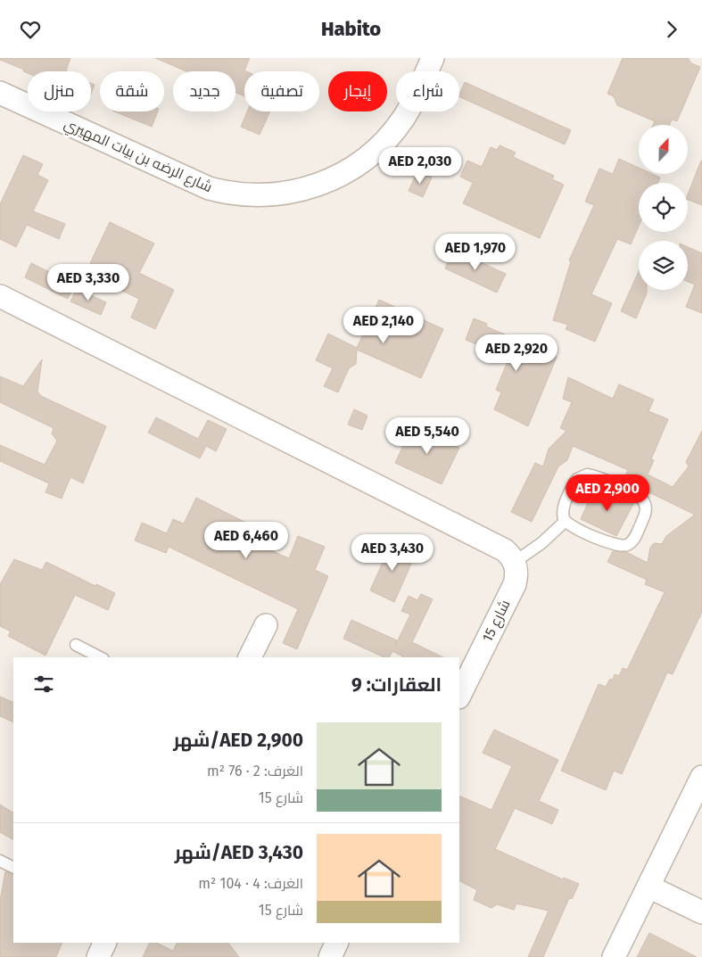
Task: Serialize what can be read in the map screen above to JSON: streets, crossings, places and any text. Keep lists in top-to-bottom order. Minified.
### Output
{"streets":{"street":["شارع الرضه بن بيات المهيري","شارع 15"]},"north":"top","page":{"header":"Habito","chip":["شراء","إيجار","تصفية","جديد","شقة","منزل"],"price":["AED 2,030","AED 1,970","AED 3,330","AED 2,140","AED 2,920","AED 5,540","AED 2,900","AED 6,460","AED 3,430"],"heading":"العقارات: 9","list":[{"name":"AED 2,900/شهر","note":"الغرف: 2 · 76 m² · شارع 15"},{"name":"AED 3,430/شهر","note":"الغرف: 4 · 104 m² · شارع 15"}]}}
